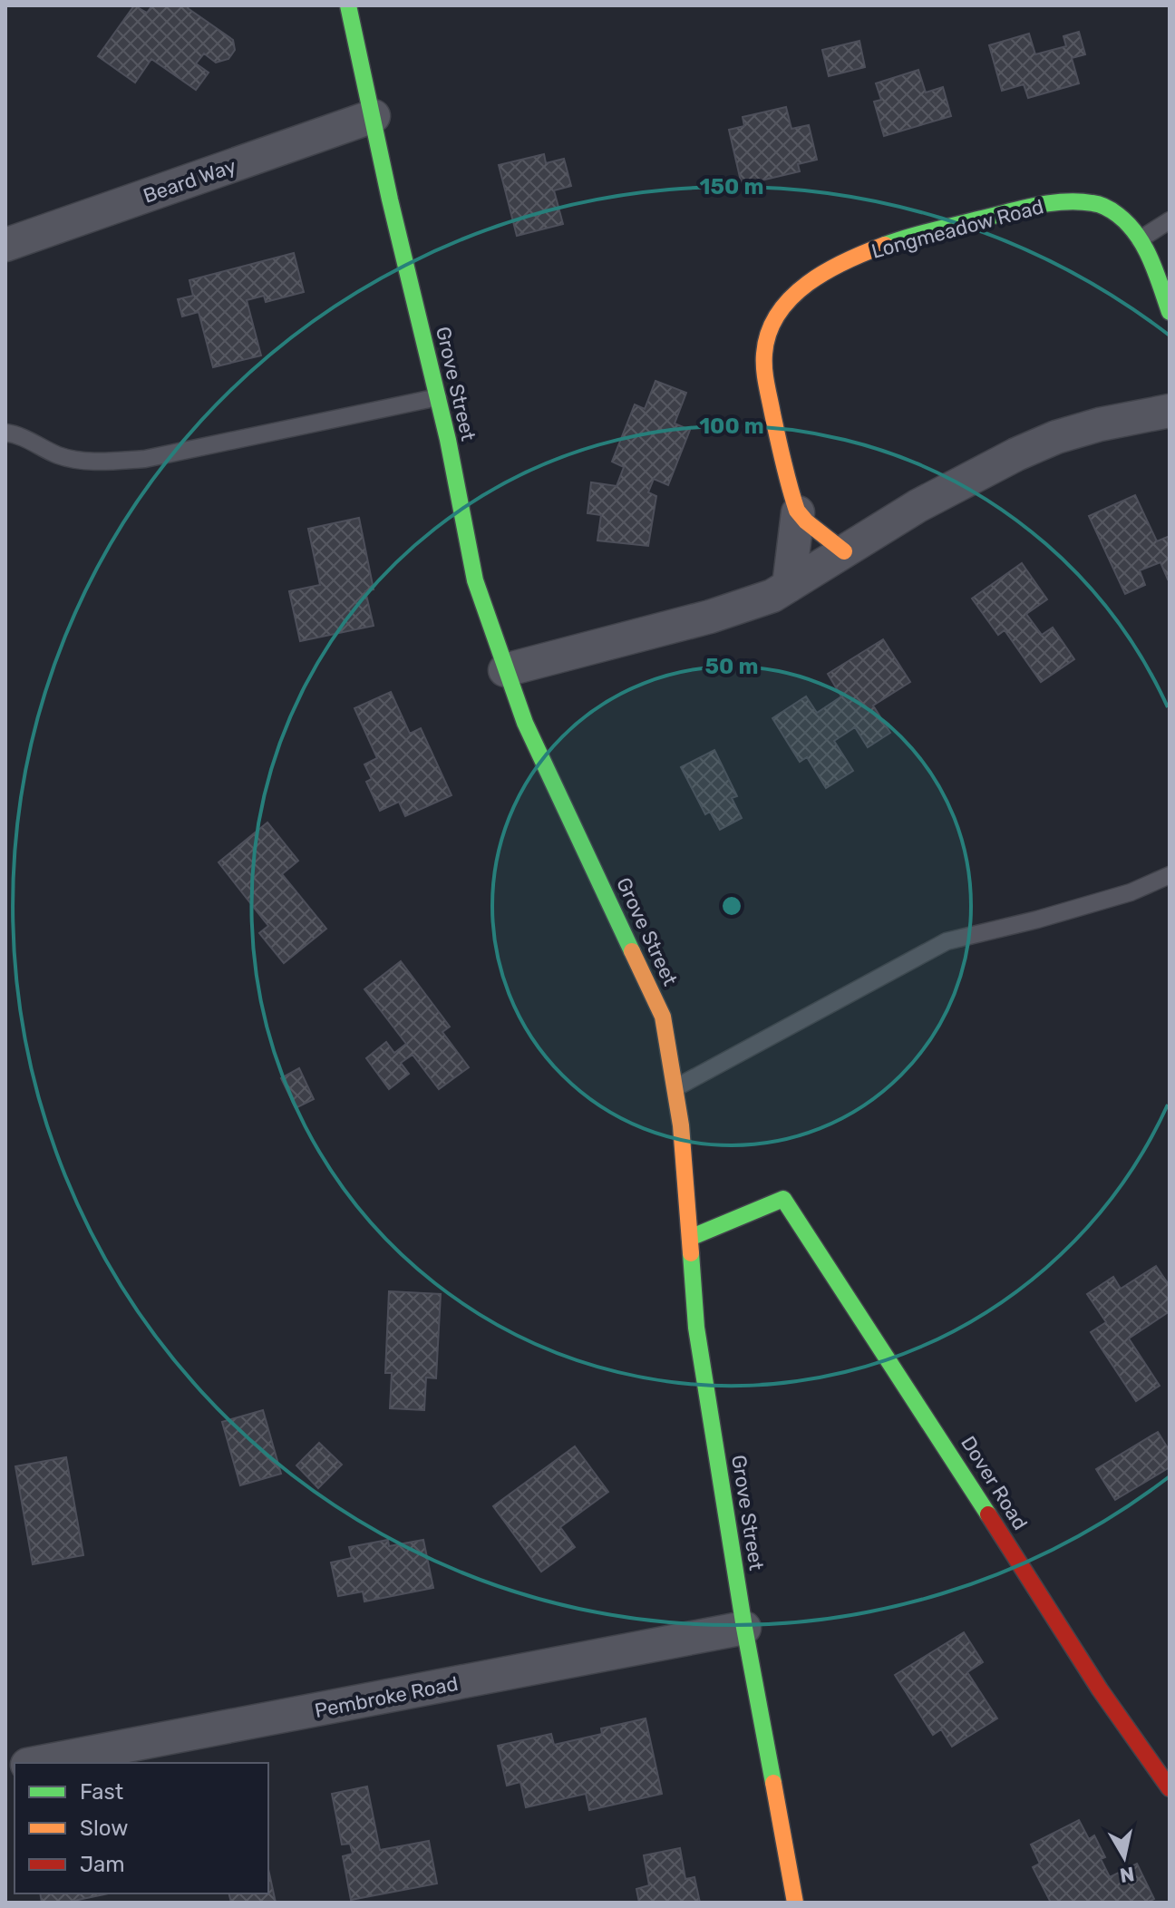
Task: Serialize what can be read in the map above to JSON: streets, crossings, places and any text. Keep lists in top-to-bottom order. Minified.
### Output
{"streets":{"street":["Beard Way","Longmeadow Road","Grove Street","Dover Road","Pembroke Road"]},"crossings":[["Beard Way","Grove Street"],["Grove Street","Dover Road"],["Grove Street","Pembroke Road"]],"legend":["Fast","Slow","Jam"],"north":"bottom","rings":["150 m","100 m","50 m"]}
